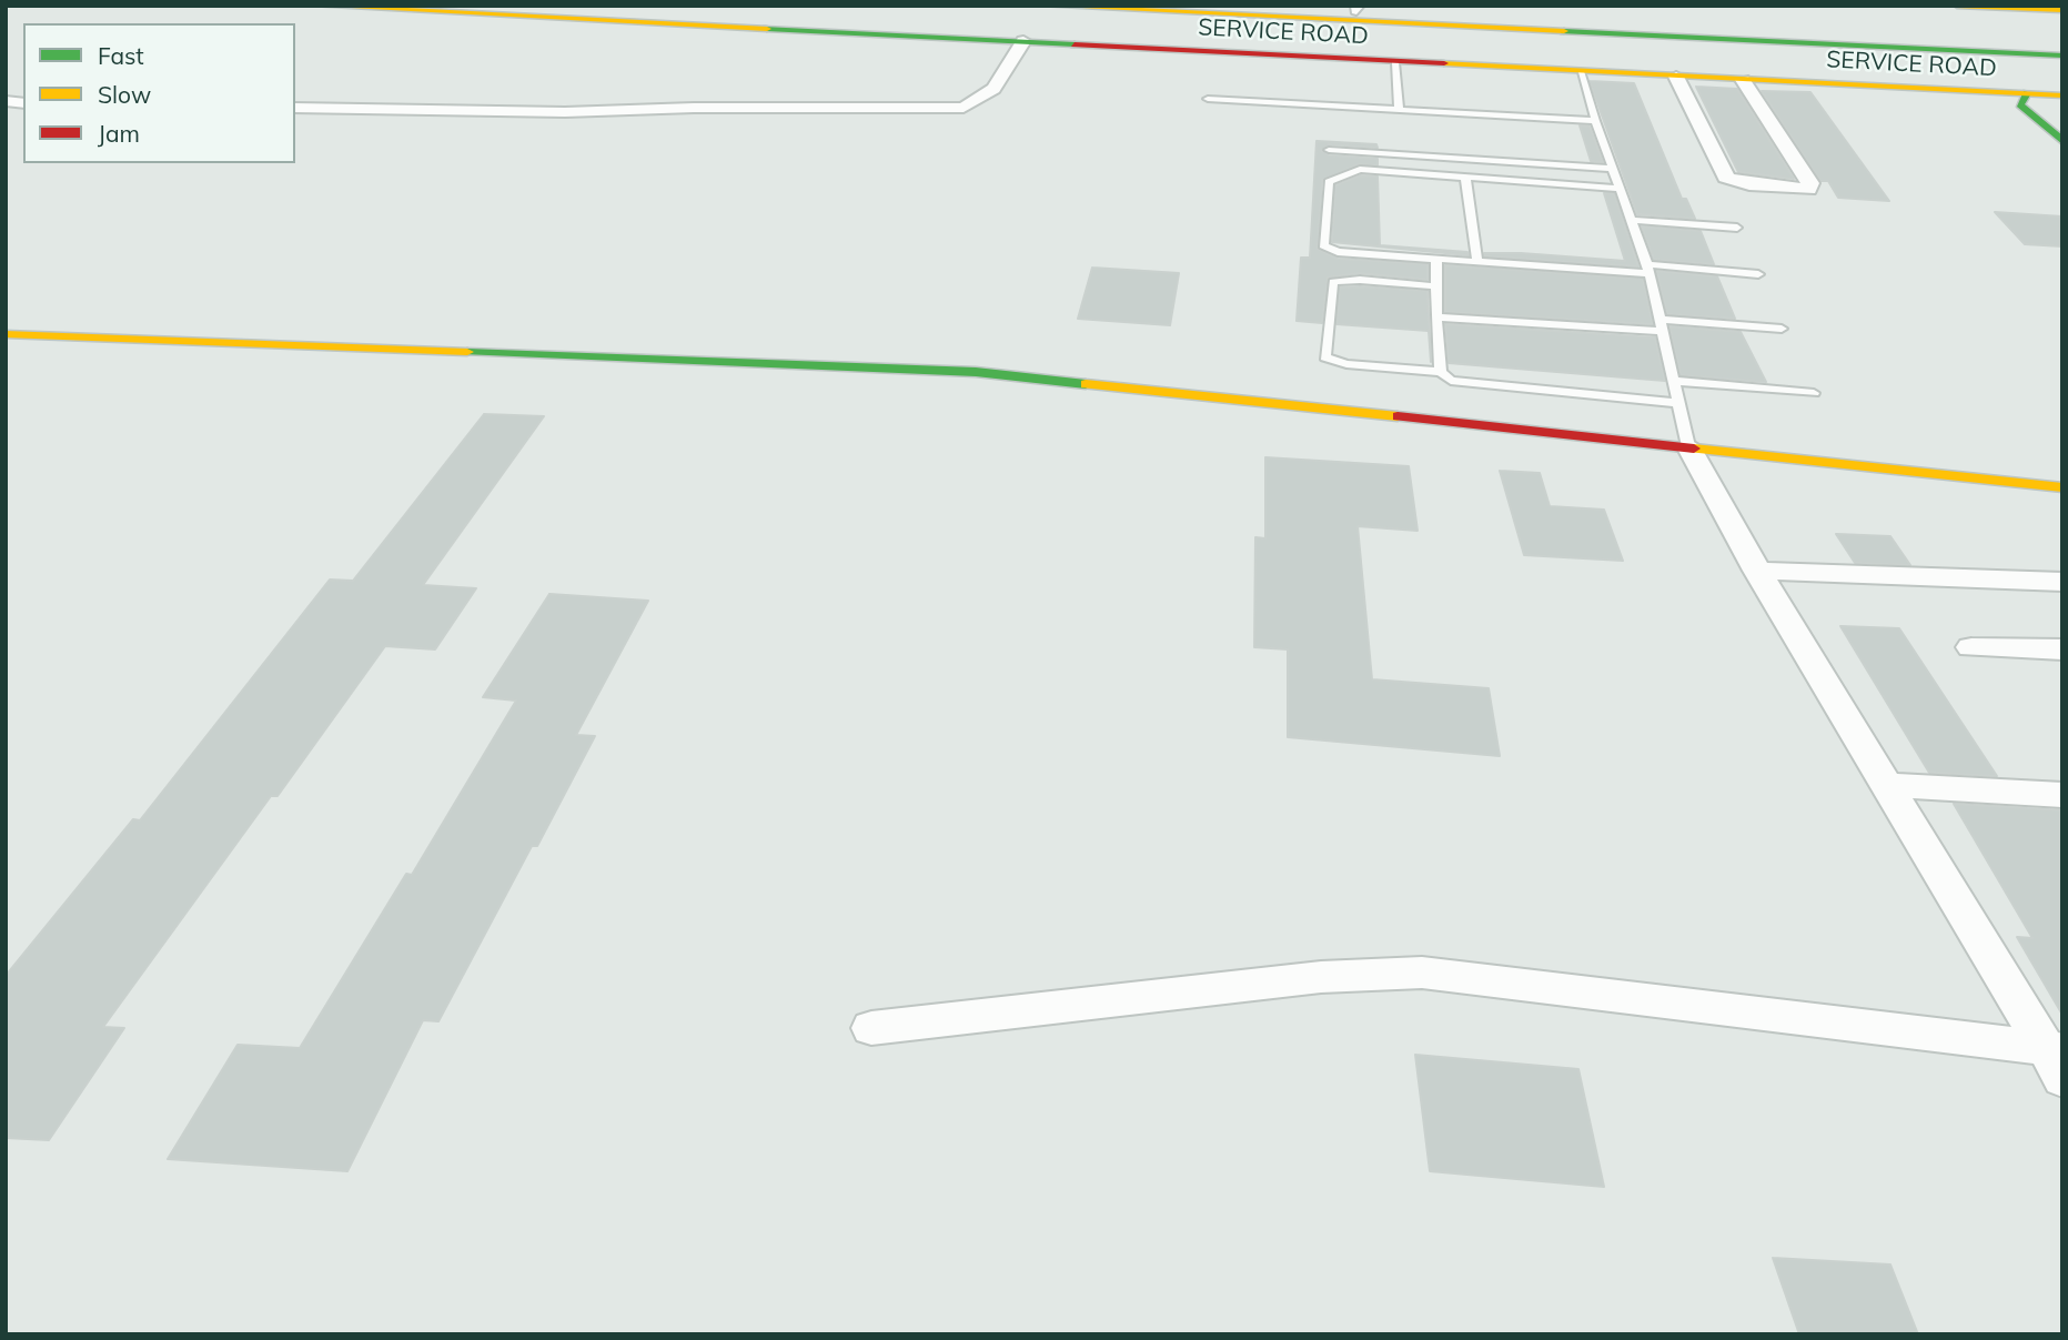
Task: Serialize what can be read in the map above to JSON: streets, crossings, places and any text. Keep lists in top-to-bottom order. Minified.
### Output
{"streets":{"street":["SERVICE ROAD"]},"legend":["Fast","Slow","Jam"]}
